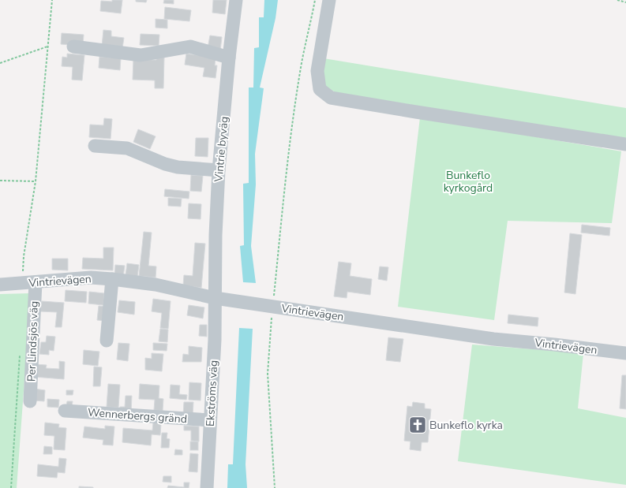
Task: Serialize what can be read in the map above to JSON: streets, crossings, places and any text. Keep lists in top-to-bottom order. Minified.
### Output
{"streets":{"street":["Vintrie byväg","Vintrievägen","Per Lindsjös väg","Ekströms väg","Wennerbergs gränd"]},"crossings":[["Vintrie byväg","Vintrievägen"],["Vintrie byväg","Ekströms väg"],["Vintrievägen","Per Lindsjös väg"],["Vintrievägen","Ekströms väg"],["Ekströms väg","Wennerbergs gränd"]],"parks":["Bunkeflo kyrkogård"],"places":{"church":["Bunkeflo kyrka"]}}
